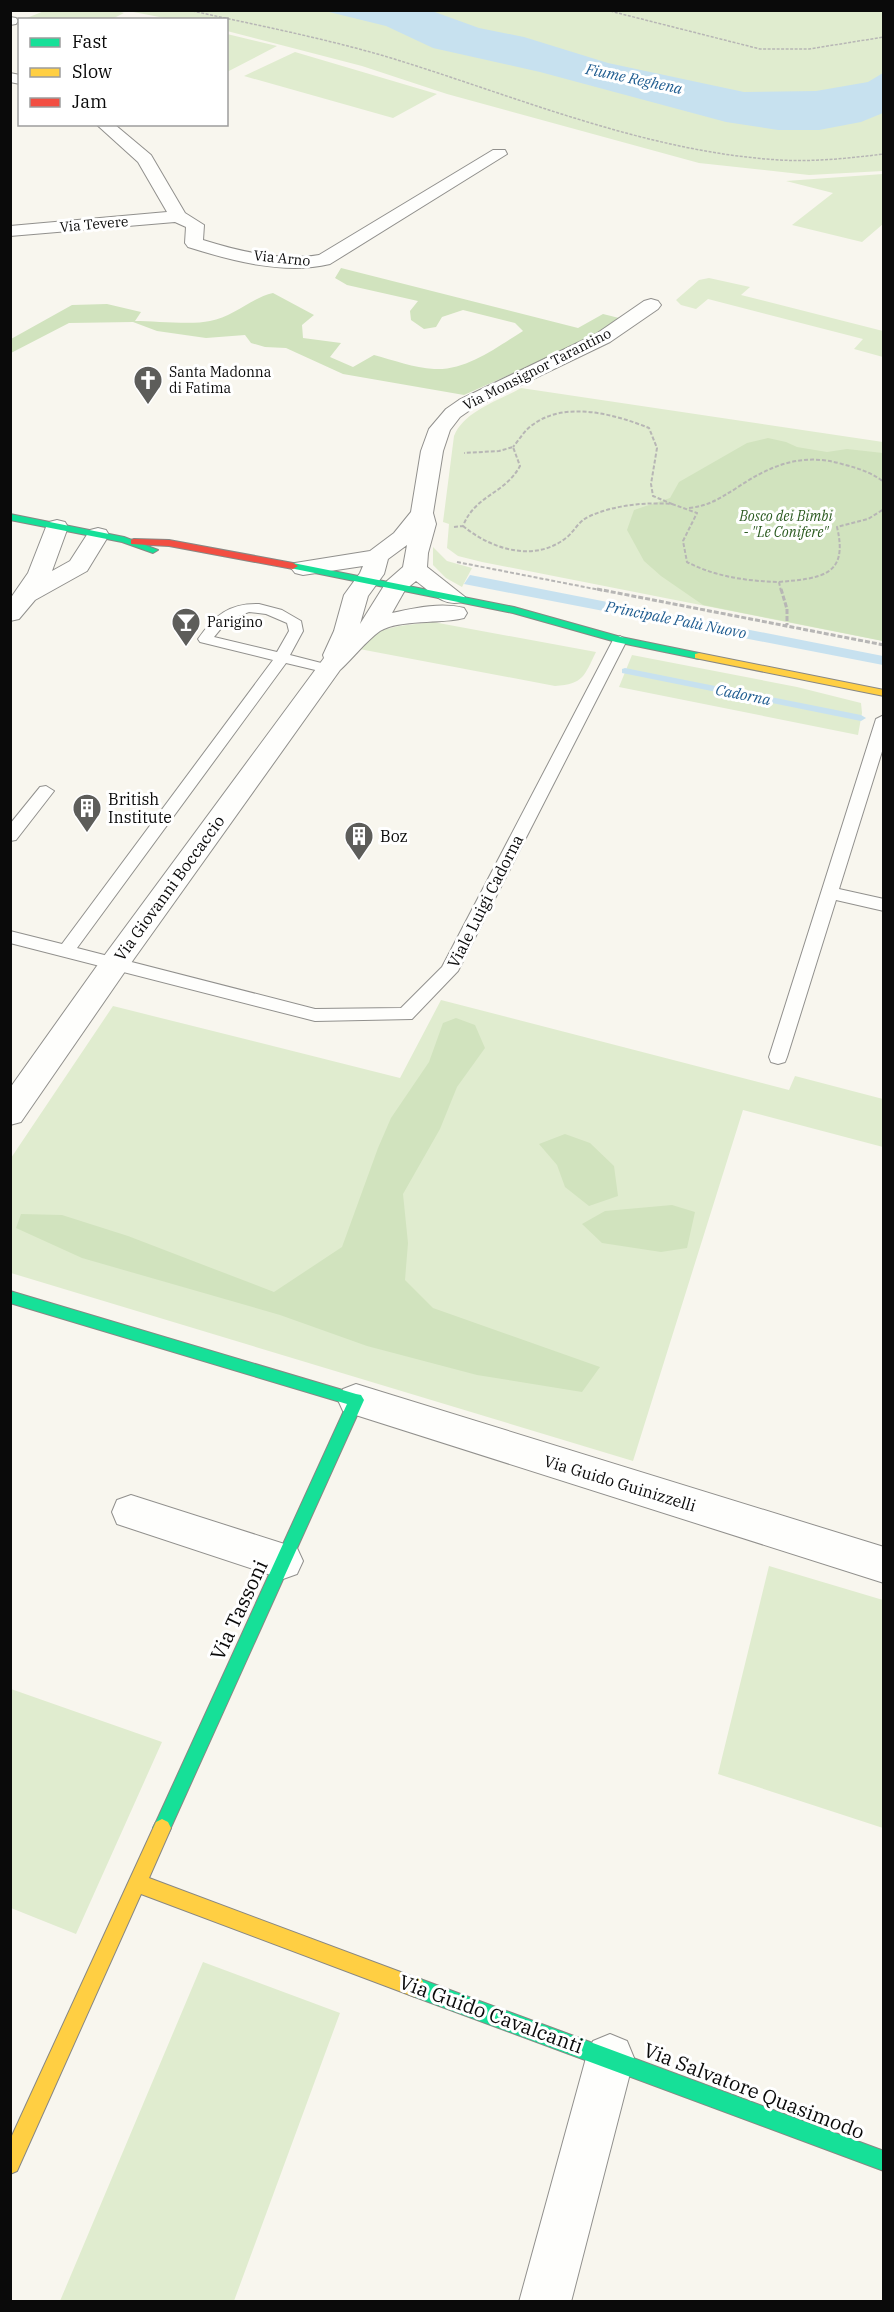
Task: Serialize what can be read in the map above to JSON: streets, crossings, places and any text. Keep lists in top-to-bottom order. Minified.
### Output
{"streets":{"street":["Via Tevere","Via Arno","Via Monsignor Tarantino","Via Giovanni Boccaccio","Via Guido Guinizzelli","Via Tassoni","Via Guido Cavalcanti","Via Salvatore Quasimodo"],"lane":["Viale Luigi Cadorna"]},"crossings":[["Via Tevere","Via Arno"],["Via Monsignor Tarantino","Via Giovanni Boccaccio"],["Via Giovanni Boccaccio","Viale Luigi Cadorna"],["Via Guido Guinizzelli","Via Tassoni"],["Via Tassoni","Via Guido Cavalcanti"],["Via Guido Cavalcanti","Via Salvatore Quasimodo"]],"water":["Fiume Reghena","Principale Palù Nuovo","Cadorna"],"parks":["Bosco dei Bimbi - \"Le Conifere\""],"places":{"church":["Santa Madonna di Fatima"],"bar":["Parigino"],"building":["British Institute","Boz"]},"legend":["Fast","Slow","Jam"]}
